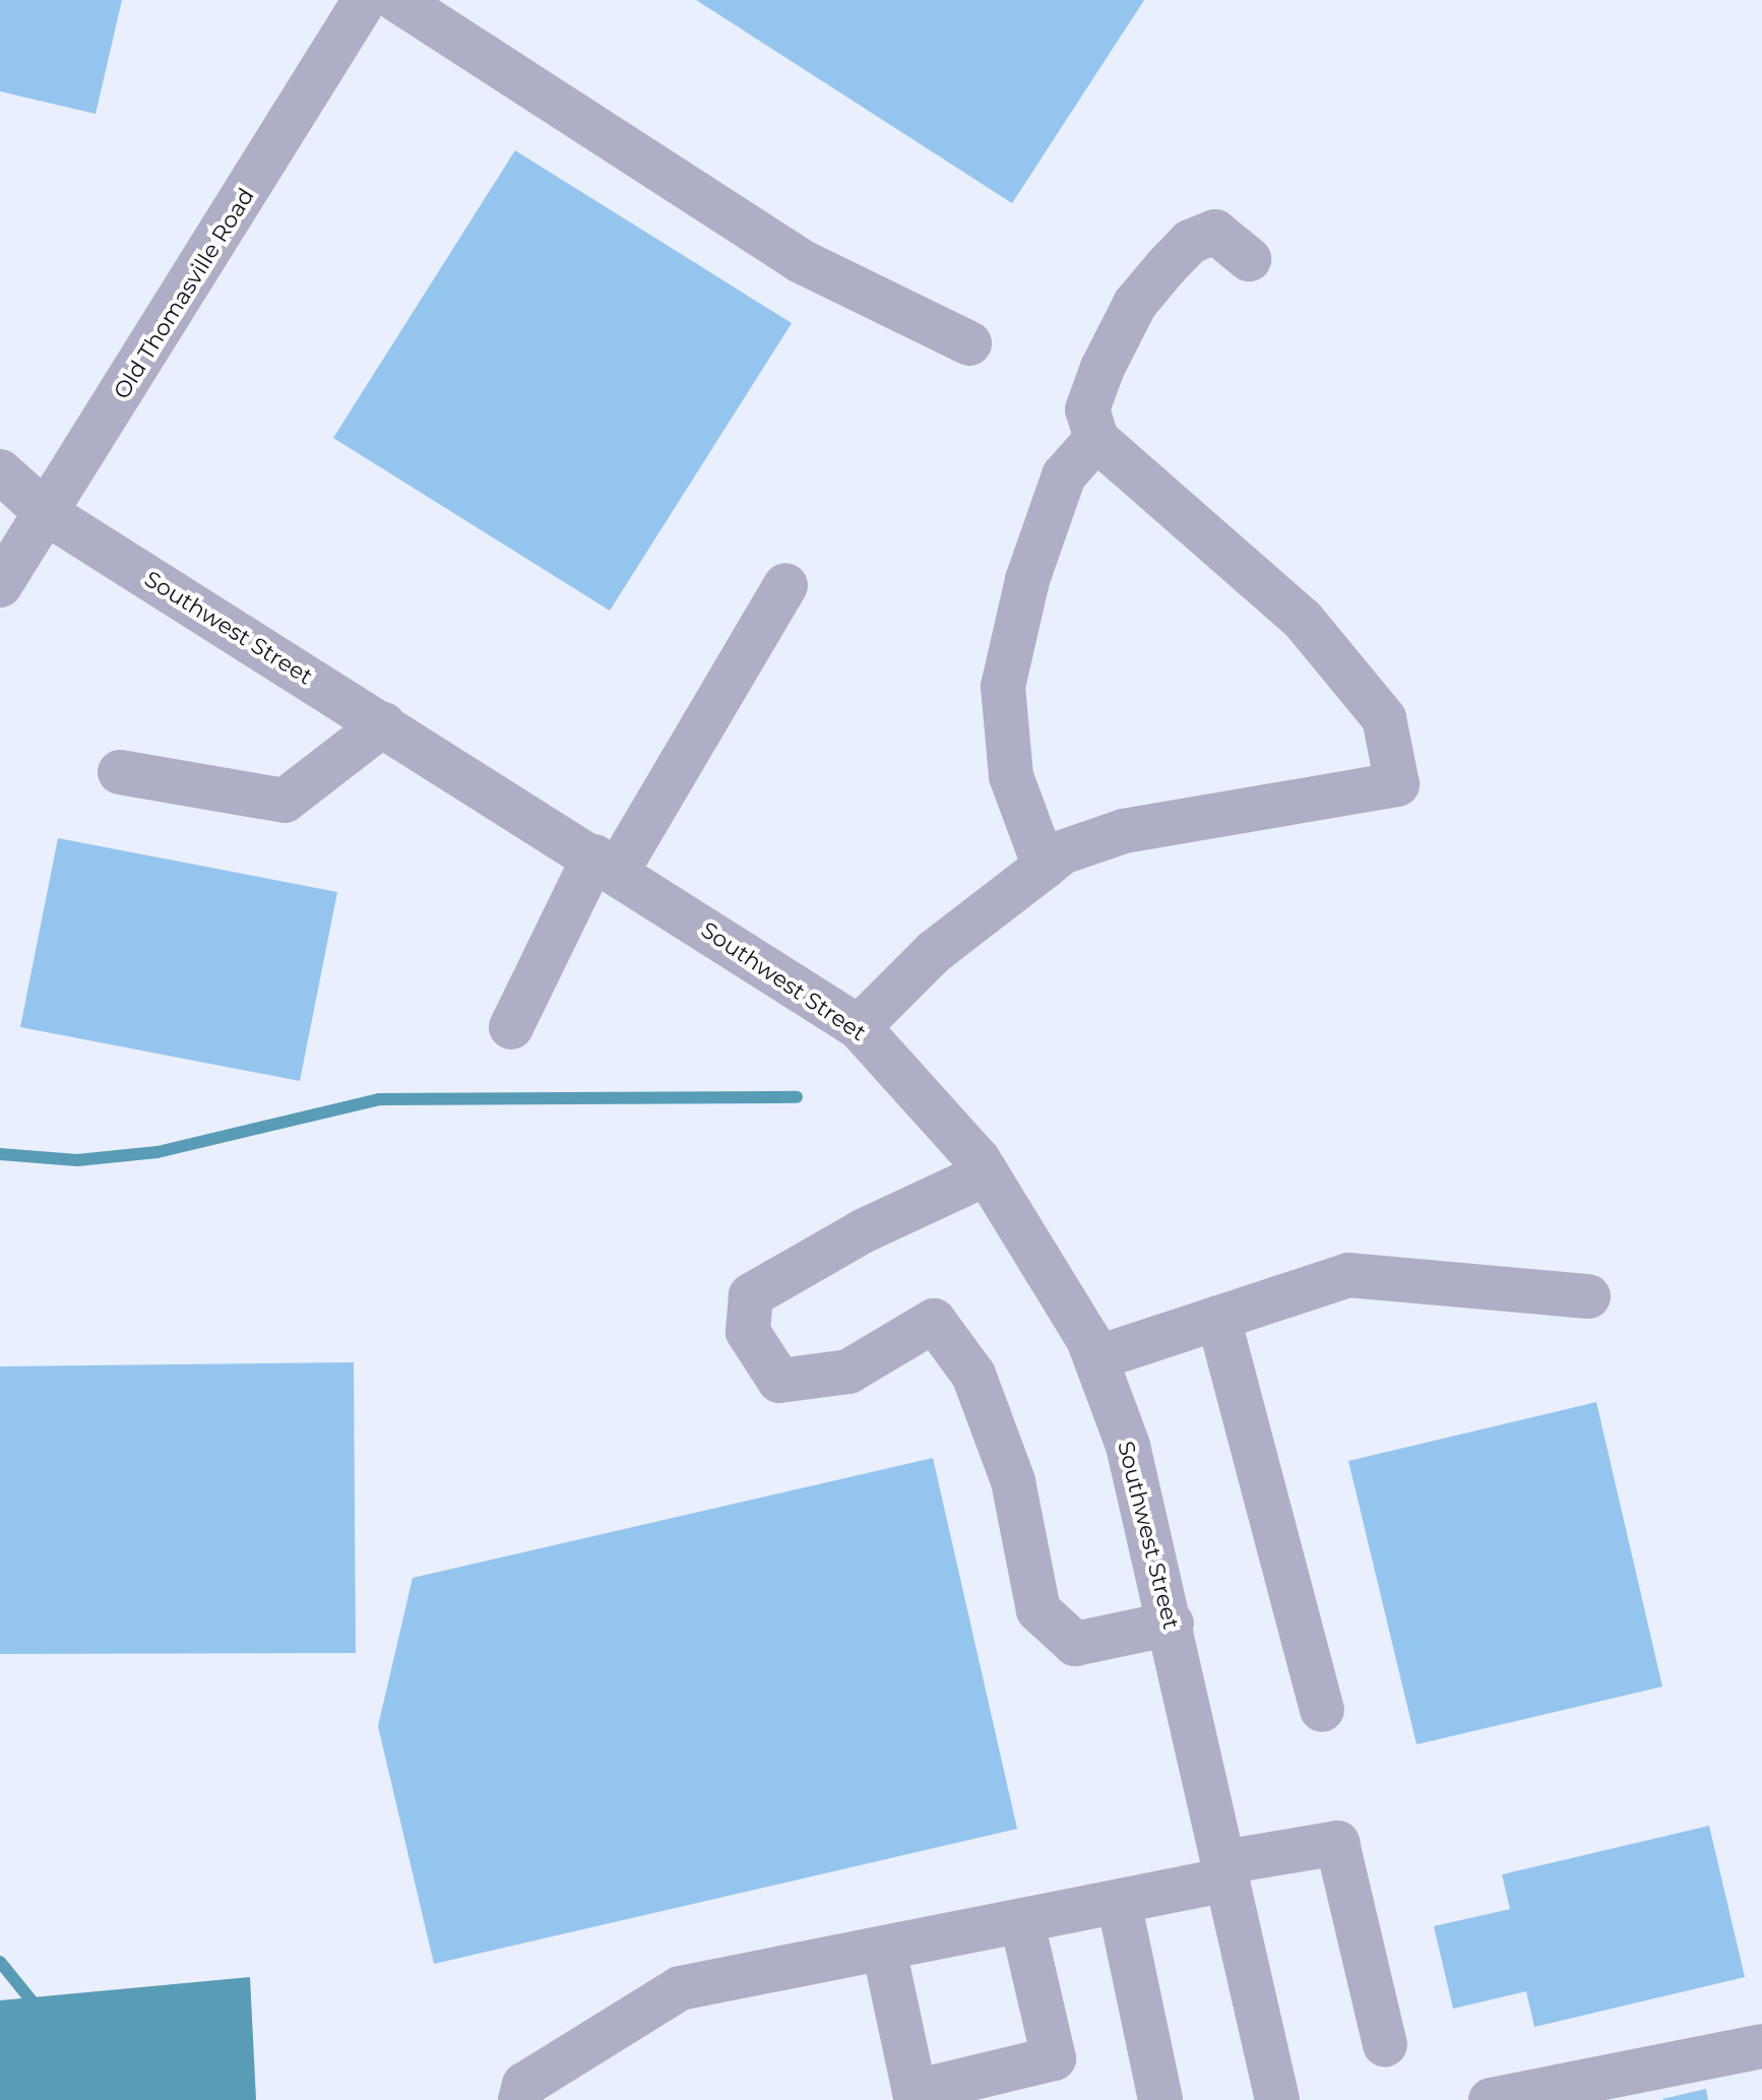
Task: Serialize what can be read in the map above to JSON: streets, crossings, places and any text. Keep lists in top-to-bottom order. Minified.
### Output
{"streets":{"street":["Old Thomasville Road","Southwest Street"]},"crossings":[["Old Thomasville Road","Southwest Street"]]}
